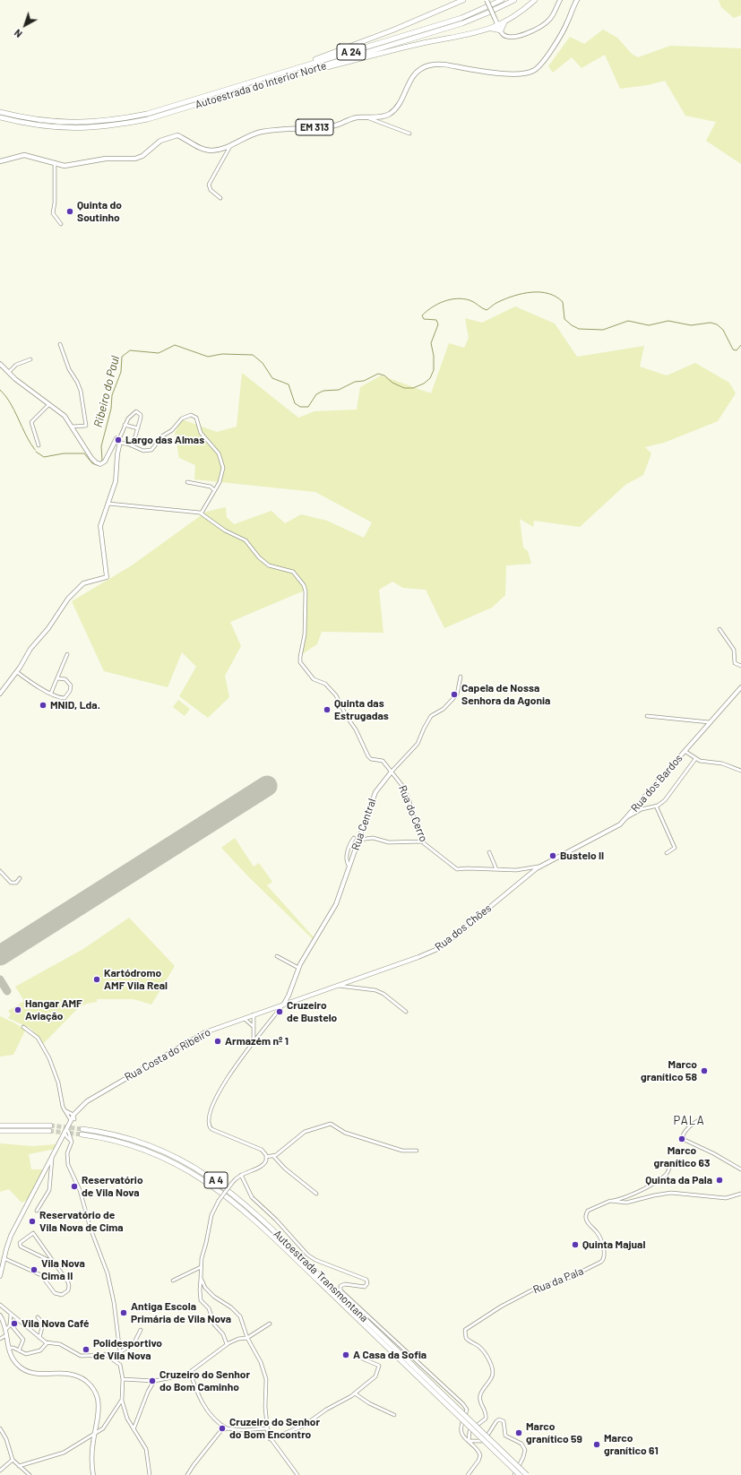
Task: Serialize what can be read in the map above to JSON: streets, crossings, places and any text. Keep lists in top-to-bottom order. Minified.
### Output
{"streets":{"highway":["A 24","Autoestrada do Interior Norte","A 4","Autoestrada Transmontana"],"main road":["EM 313","Rua dos Bardos","Rua Central","Rua dos Chões","Rua Costa do Ribeiro"],"street":["Rua do Cerro","Rua da Pala"]},"crossings":[["Rua dos Bardos","Rua dos Chões"],["Rua do Cerro","Rua Central"],["Rua do Cerro","Rua dos Chões"],["Rua Central","Rua dos Chões"],["Rua dos Chões","Rua Costa do Ribeiro"]],"districts":["PALA"],"water":["Ribeiro do Paul"],"places":["Quinta do Soutinho","Largo das Almas","Capela de Nossa Senhora da Agonia","MNID, Lda.","Quinta das Estrugadas","Bustelo II","Kartódromo AMF Vila Real","Hangar AMF Aviação","Cruzeiro de Bustelo","Armazém nº 1","Marco granítico 58","Marco granítico 63","Quinta da Pala","Reservatório de Vila Nova","Reservatório de Vila Nova de Cima","Quinta Majual","Vila Nova Cima II","Antiga Escola Primária de Vila Nova","Vila Nova Café","Polidesportivo de Vila Nova","A Casa da Sofia","Cruzeiro do Senhor do Bom Caminho","Cruzeiro do Senhor do Bom Encontro","Marco granítico 59","Marco granítico 61"],"north":"bottom left"}
